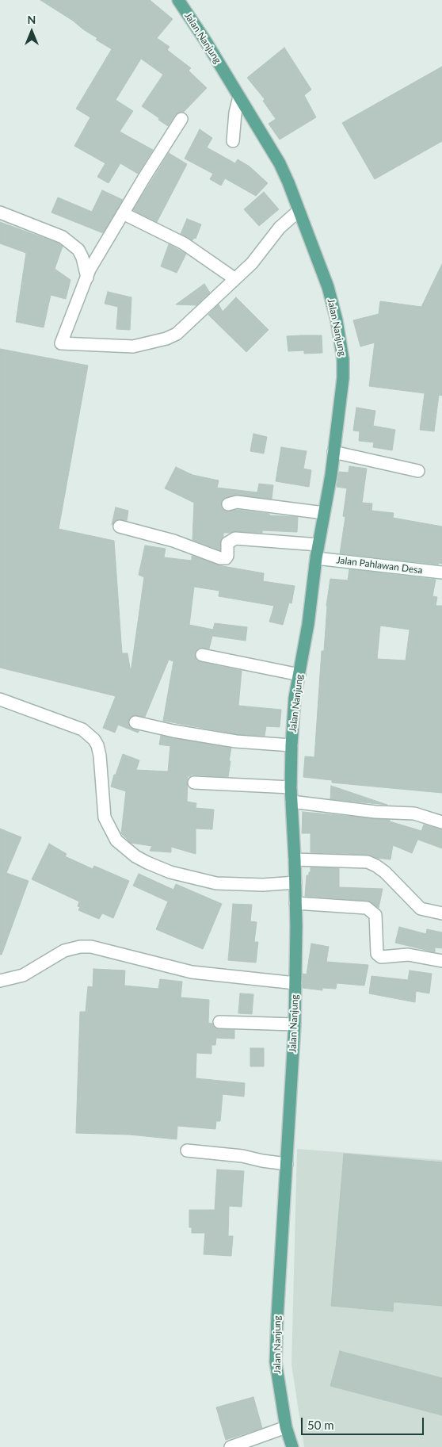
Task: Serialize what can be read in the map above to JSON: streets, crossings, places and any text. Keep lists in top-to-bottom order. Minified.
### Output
{"streets":{"main road":["Jalan Nanjung"],"street":["Jalan Pahlawan Desa"]},"crossings":[["Jalan Nanjung","Jalan Pahlawan Desa"]],"scale_bar":"50 m","north":"top"}
